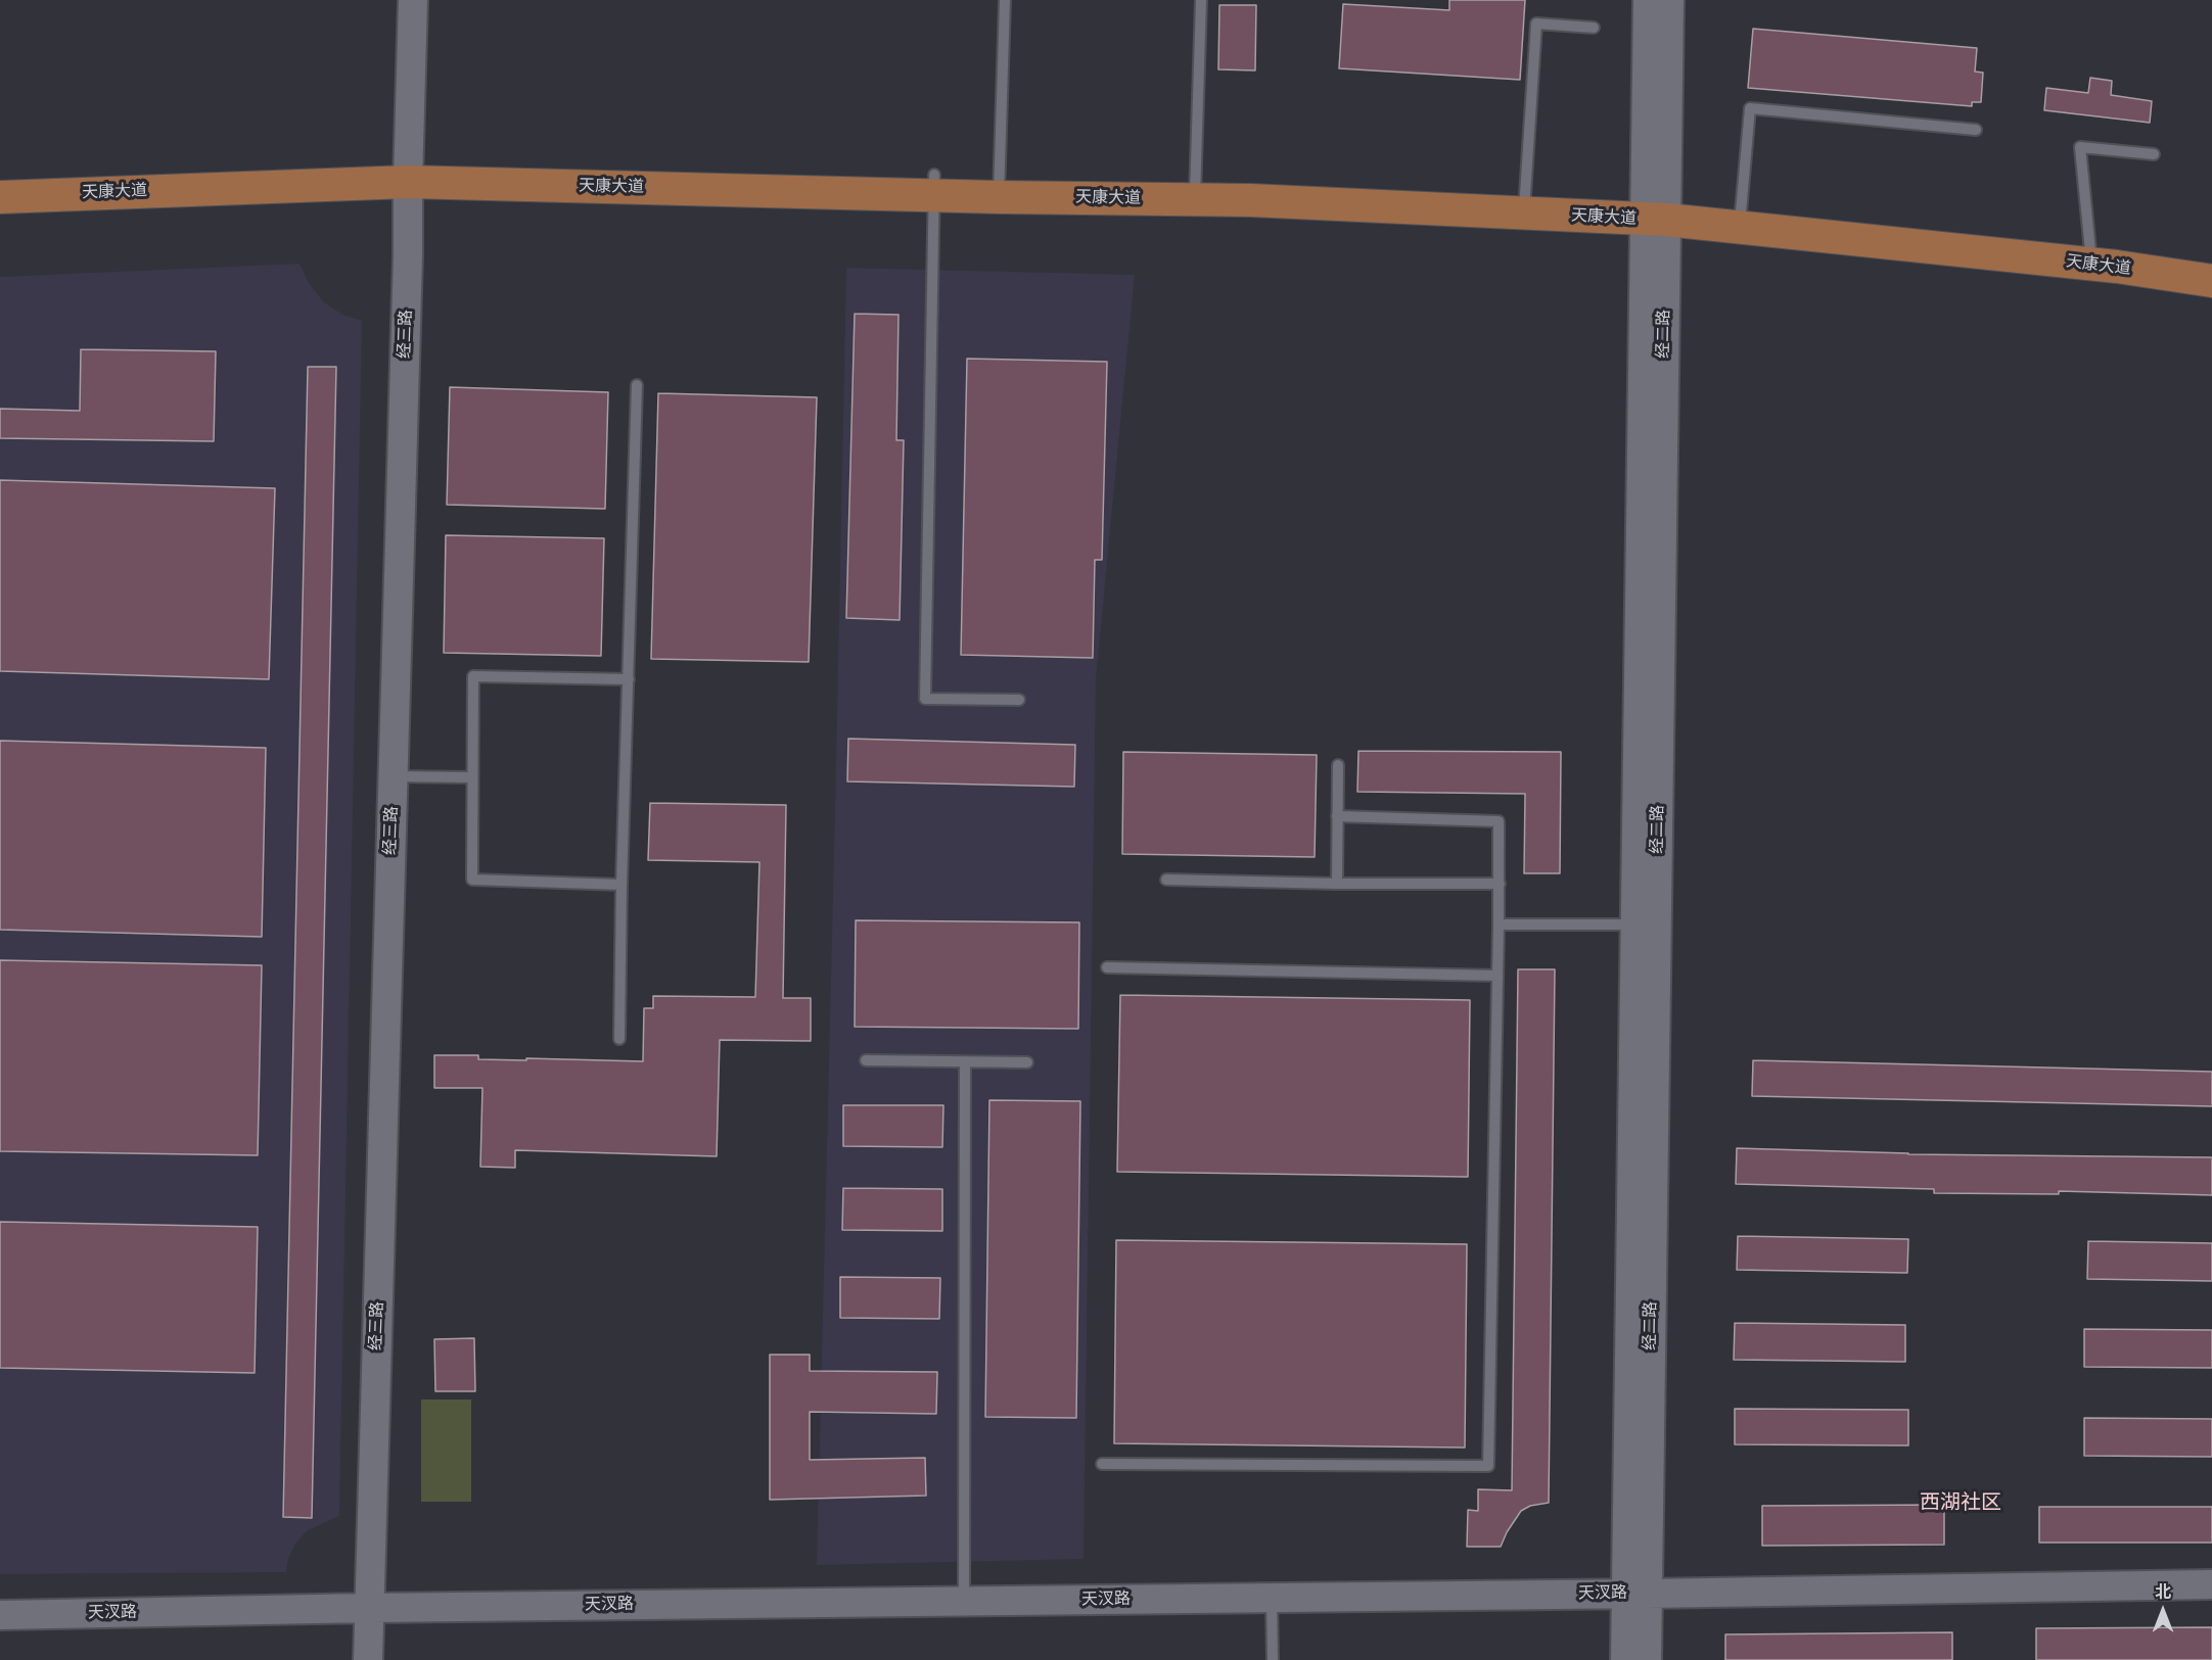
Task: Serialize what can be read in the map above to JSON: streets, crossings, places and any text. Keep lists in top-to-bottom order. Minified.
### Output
{"streets":{"main road":["天康大道"],"street":["经三路","经二路","天汊路"]},"crossings":[["天康大道","经三路"],["天康大道","经二路"],["经三路","天汊路"],["经二路","天汊路"]],"districts":["西湖社区"],"north":"top"}
